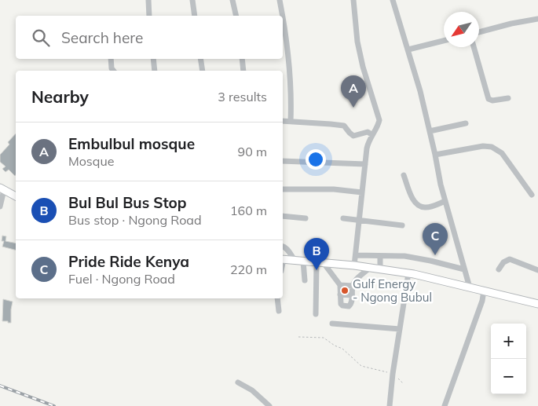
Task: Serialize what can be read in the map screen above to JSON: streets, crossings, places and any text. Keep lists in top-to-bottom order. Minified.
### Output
{"places":["Gulf Energy - Ngong Bubul"],"north":"bottom left","page":{"search":"Search here","heading":["Nearby","3 results"],"pins":["A","C","B"],"list":[{"mark":"A","name":"Embulbul mosque","note":"Mosque","value":"90 m"},{"mark":"B","name":"Bul Bul Bus Stop","note":"Bus stop · Ngong Road","value":"160 m"},{"mark":"C","name":"Pride Ride Kenya","note":"Fuel · Ngong Road","value":"220 m"}],"map_buttons":["+","−"]}}
